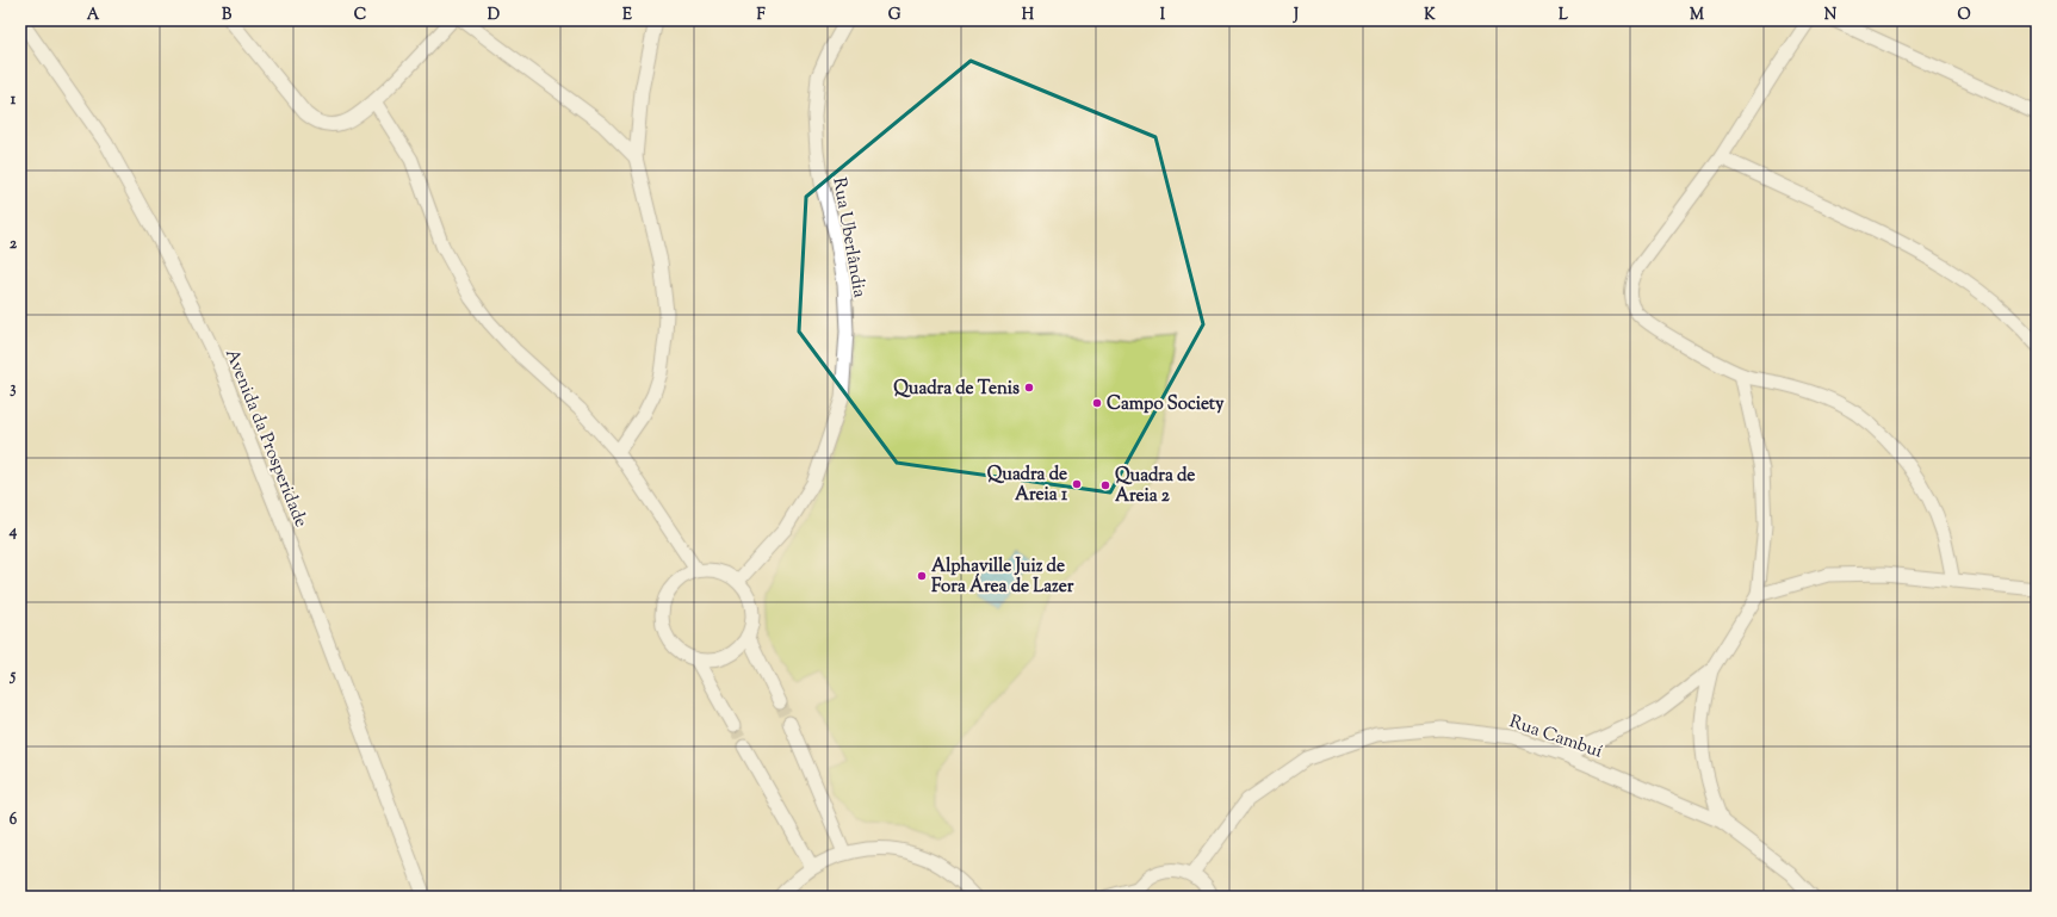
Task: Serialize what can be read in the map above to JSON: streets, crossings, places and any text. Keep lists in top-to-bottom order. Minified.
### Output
{"streets":{"street":["Rua Uberlândia","Avenida da Prosperidade","Rua Cambuí"]},"places":["Quadra de Tenis","Campo Society","Quadra de Areia 1","Quadra de Areia 2","Alphaville Juiz de Fora Área de Lazer"],"grid":{"columns":["A","B","C","D","E","F","G","H","I","J","K","L","M","N","O"],"rows":["1","2","3","4","5","6"]}}
